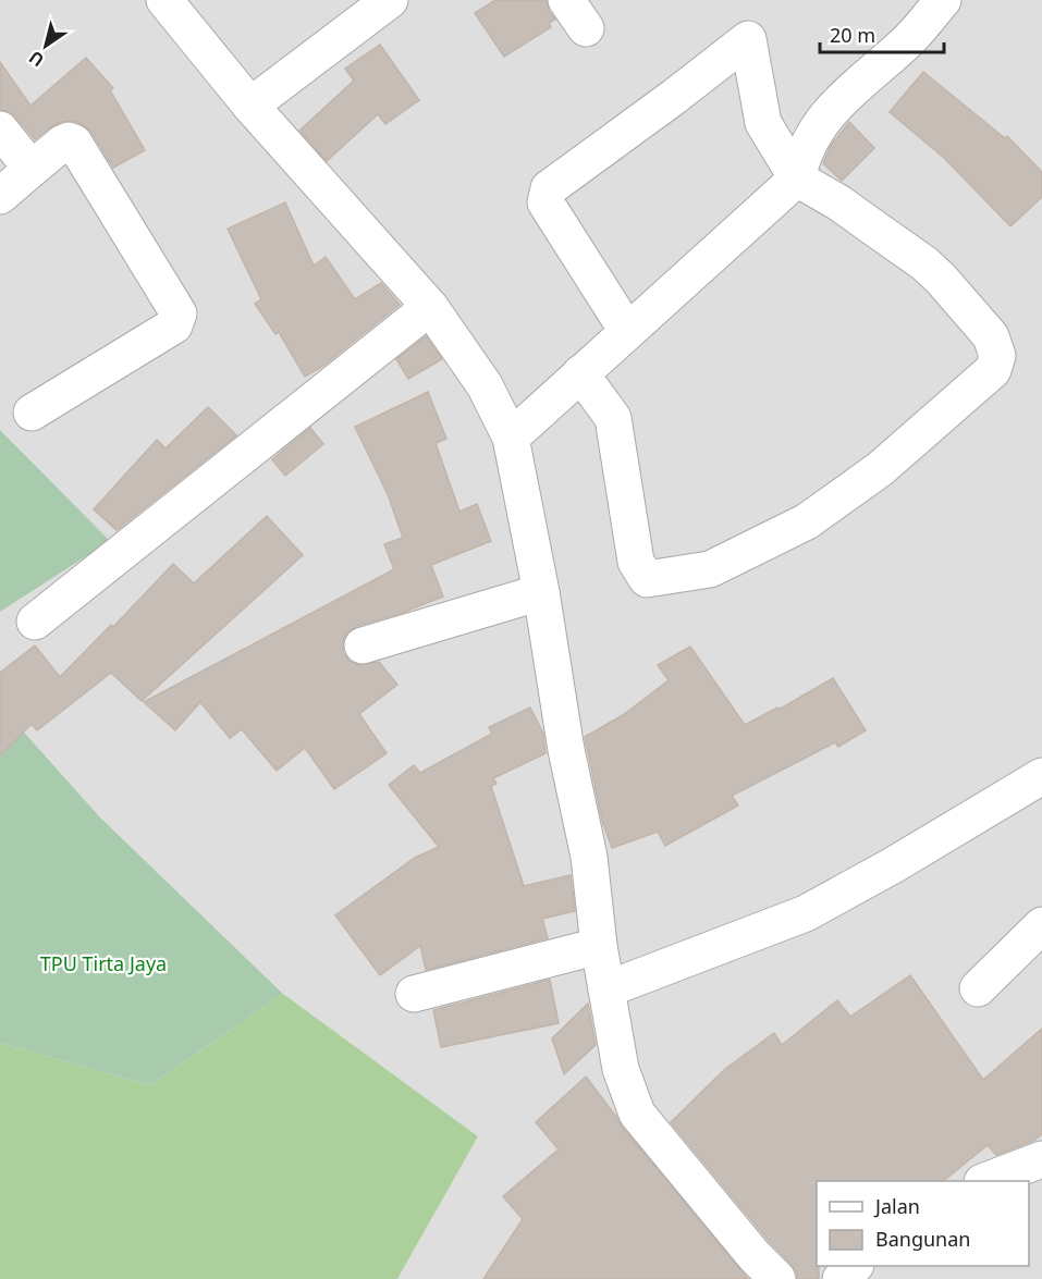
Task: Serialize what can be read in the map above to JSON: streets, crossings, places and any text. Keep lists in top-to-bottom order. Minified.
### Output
{"parks":["TPU Tirta Jaya"],"legend":["Jalan","Bangunan"],"scale_bar":"20 m","north":"bottom left"}
